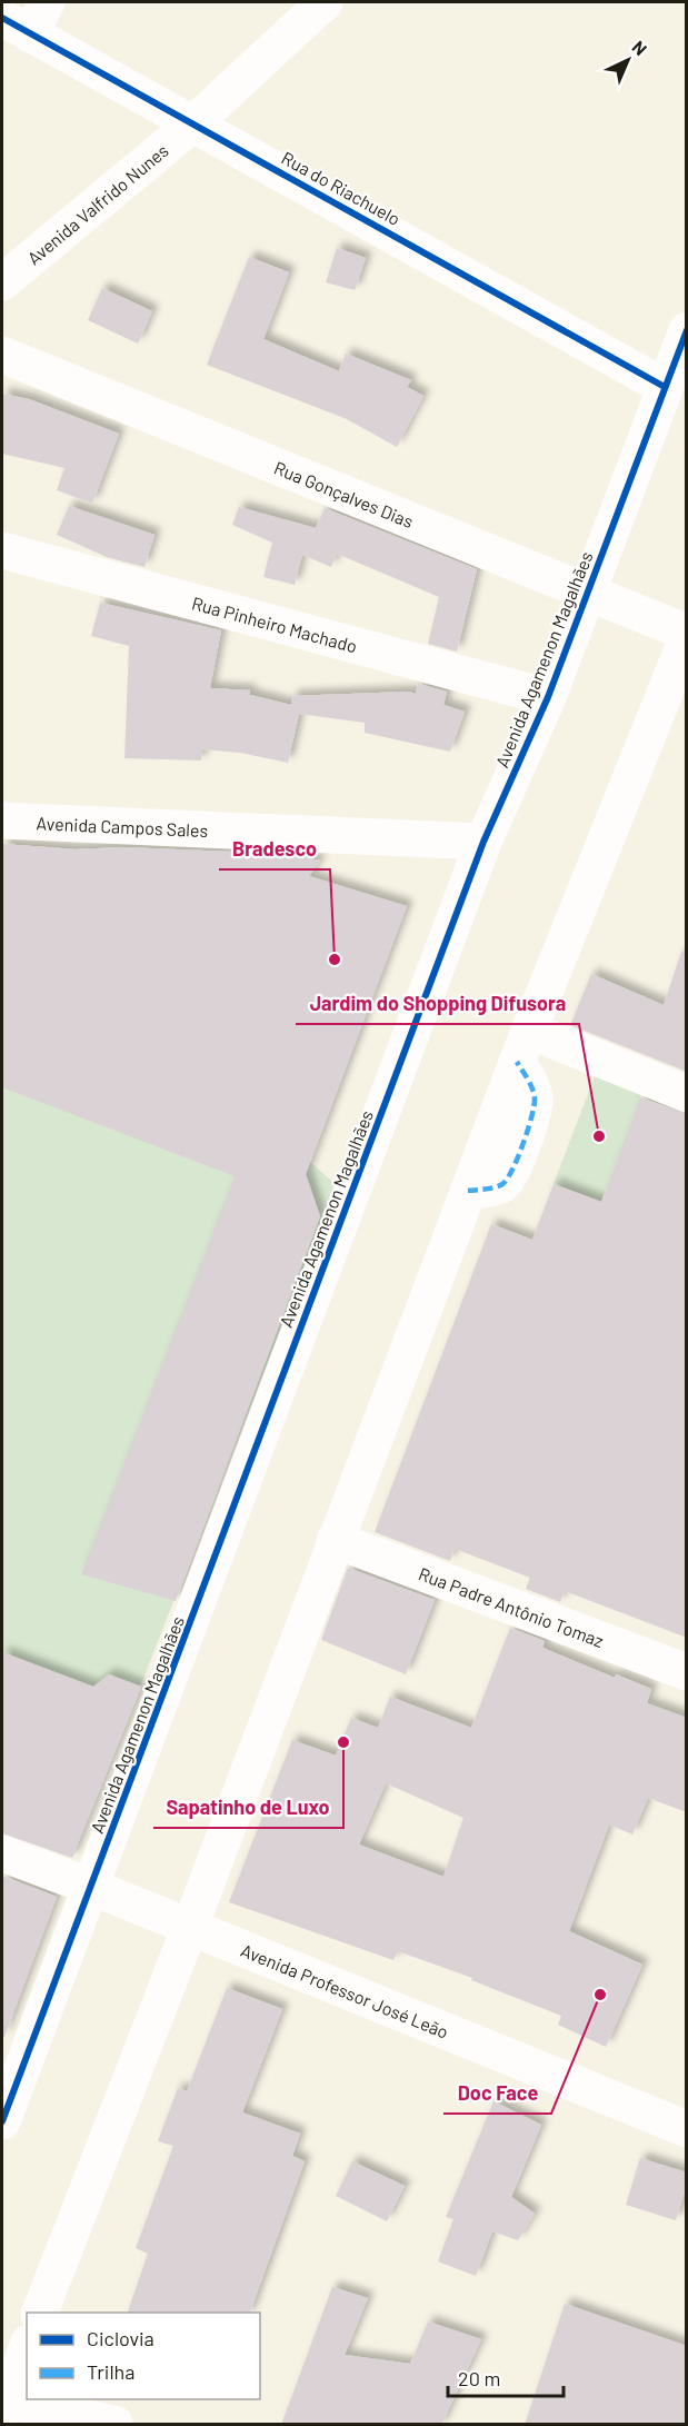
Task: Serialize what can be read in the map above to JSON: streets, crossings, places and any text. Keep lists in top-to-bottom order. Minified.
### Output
{"streets":{"street":["Rua do Riachuelo","Avenida Valfrido Nunes","Rua Gonçalves Dias","Rua Pinheiro Machado","Avenida Agamenon Magalhães","Avenida Campos Sales","Rua Padre Antônio Tomaz","Avenida Professor José Leão"]},"crossings":[["Rua do Riachuelo","Avenida Valfrido Nunes"],["Rua do Riachuelo","Avenida Agamenon Magalhães"],["Rua Gonçalves Dias","Avenida Agamenon Magalhães"],["Rua Pinheiro Machado","Avenida Agamenon Magalhães"],["Avenida Agamenon Magalhães","Avenida Campos Sales"],["Avenida Agamenon Magalhães","Avenida Professor José Leão"]],"places":["Bradesco","Jardim do Shopping Difusora","Sapatinho de Luxo","Doc Face"],"legend":["Ciclovia","Trilha"],"scale_bar":"20 m","north":"top right"}
